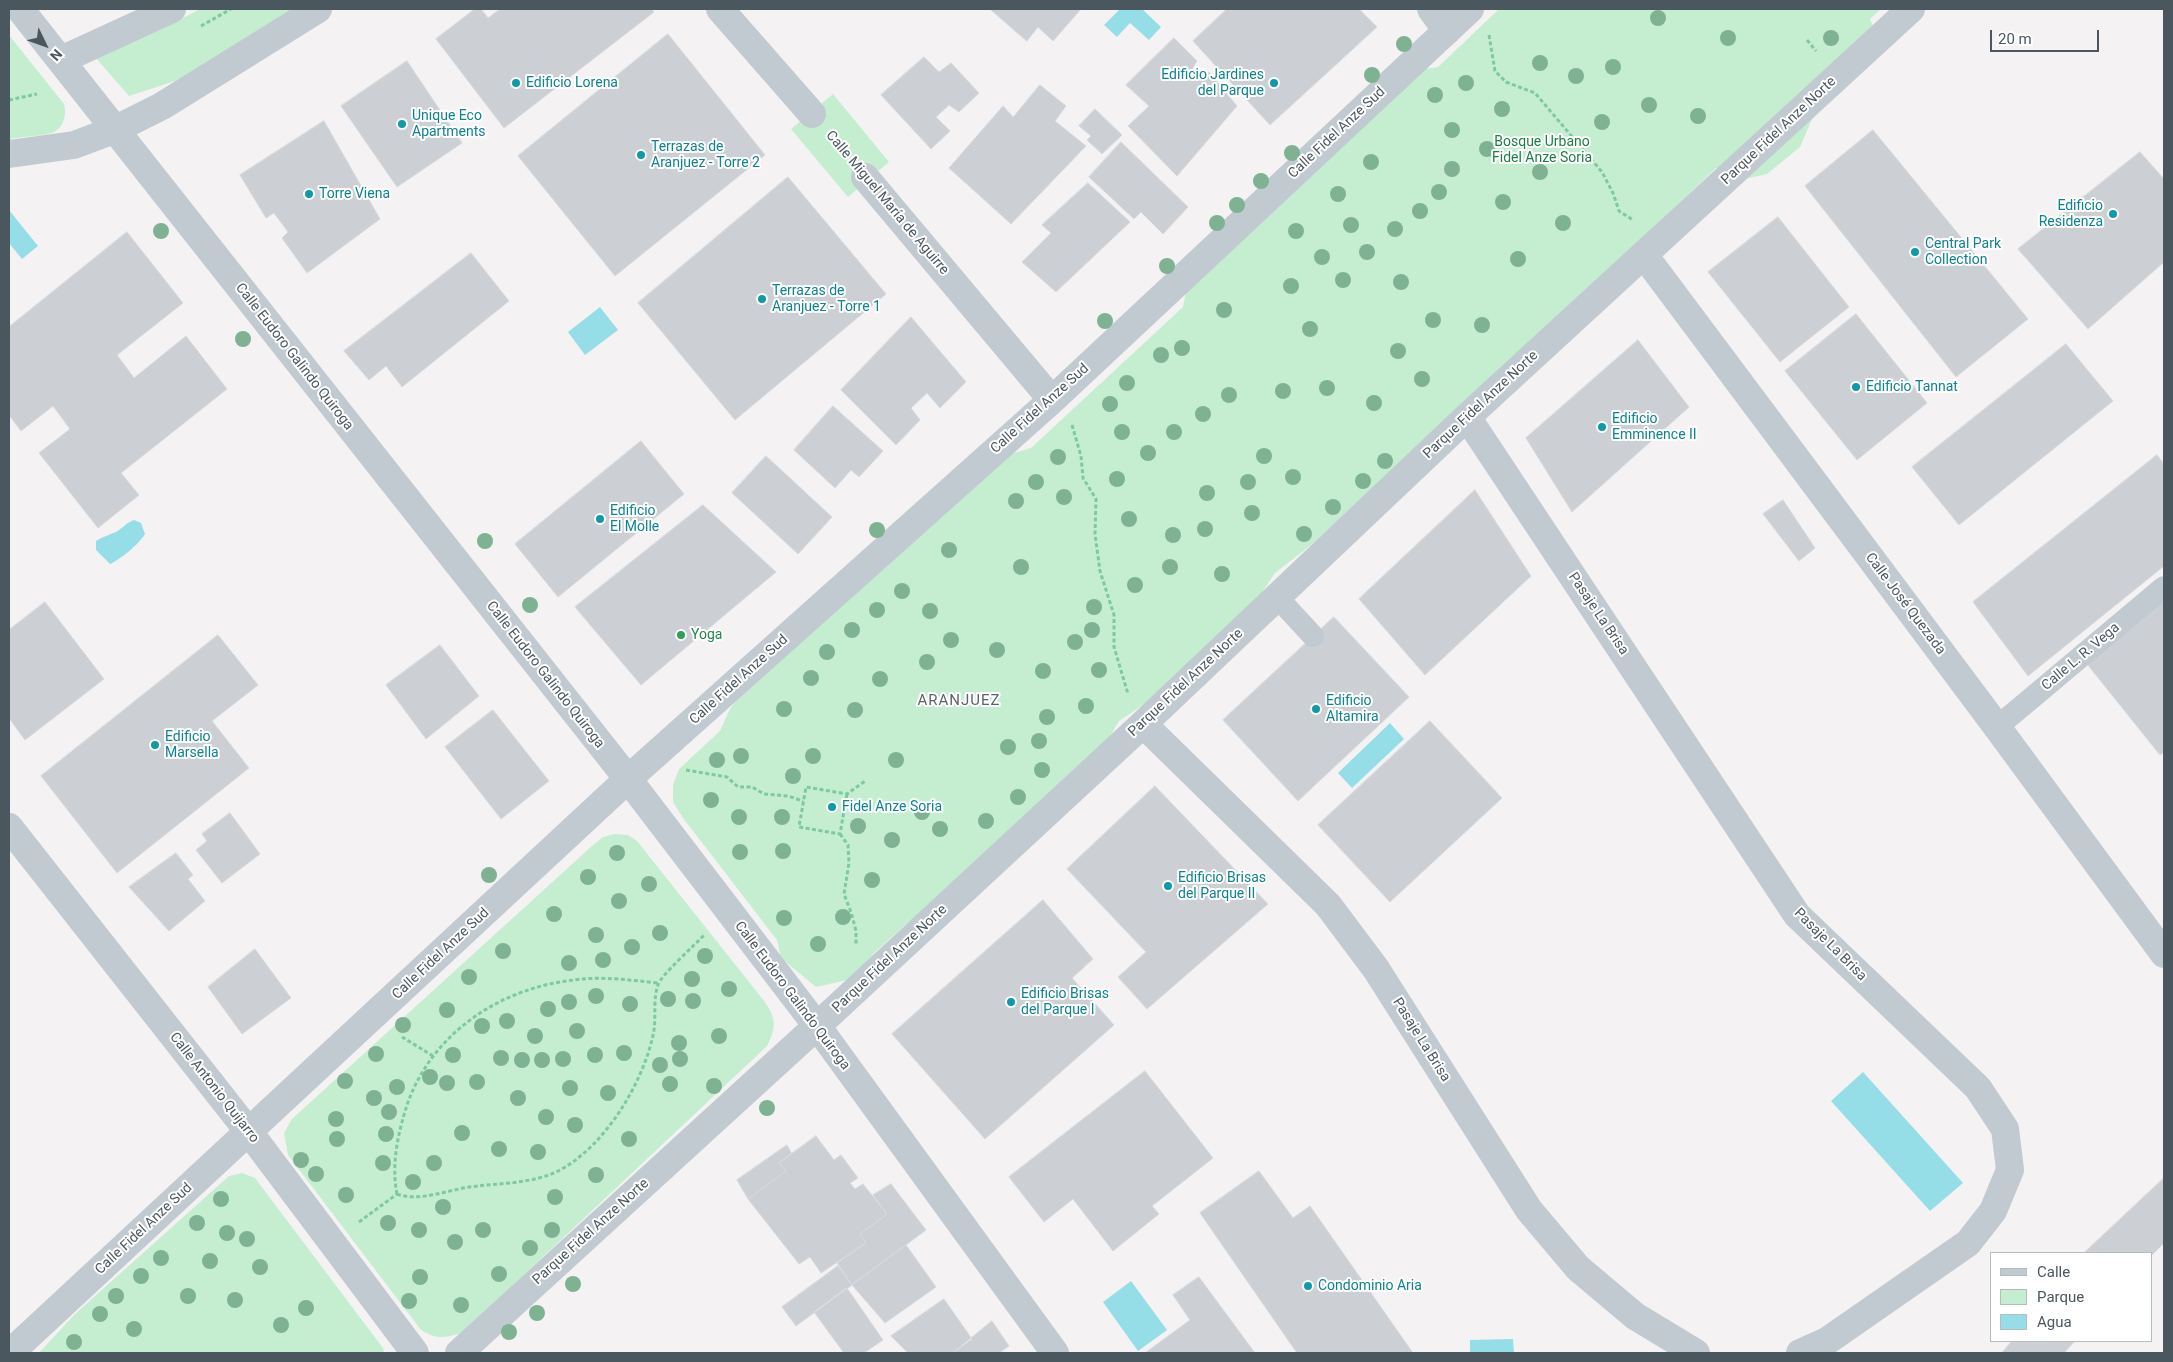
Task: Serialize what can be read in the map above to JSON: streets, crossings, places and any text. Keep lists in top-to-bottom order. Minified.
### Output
{"streets":{"street":["Parque Fidel Anze Norte","Calle Fidel Anze Sud","Calle Miguel María de Aguirre","Calle Eudoro Galindo Quiroga","Calle José Quezada","Pasaje La Brisa","Calle Antonio Quijarro"],"lane":["Calle L. R. Vega"]},"crossings":[["Parque Fidel Anze Norte","Calle Eudoro Galindo Quiroga"],["Parque Fidel Anze Norte","Calle José Quezada"],["Parque Fidel Anze Norte","Pasaje La Brisa"],["Calle Fidel Anze Sud","Calle Miguel María de Aguirre"],["Calle Fidel Anze Sud","Calle Eudoro Galindo Quiroga"],["Calle Fidel Anze Sud","Calle Antonio Quijarro"],["Calle José Quezada","Calle L. R. Vega"]],"districts":["ARANJUEZ"],"parks":["Bosque Urbano Fidel Anze Soria"],"places":["Edificio Lorena","Edificio Jardines del Parque","Unique Eco Apartments","Terrazas de Aranjuez - Torre 2","Torre Viena","Edificio Residenza","Central Park Collection","Terrazas de Aranjuez - Torre 1","Edificio Tannat","Edificio Emminence II","Edificio El Molle","Yoga","Edificio Altamira","Edificio Marsella","Fidel Anze Soria","Edificio Brisas del Parque II","Edificio Brisas del Parque I","Condominio Aria"],"legend":["Calle","Parque","Agua"],"scale_bar":"20 m","north":"bottom right"}
